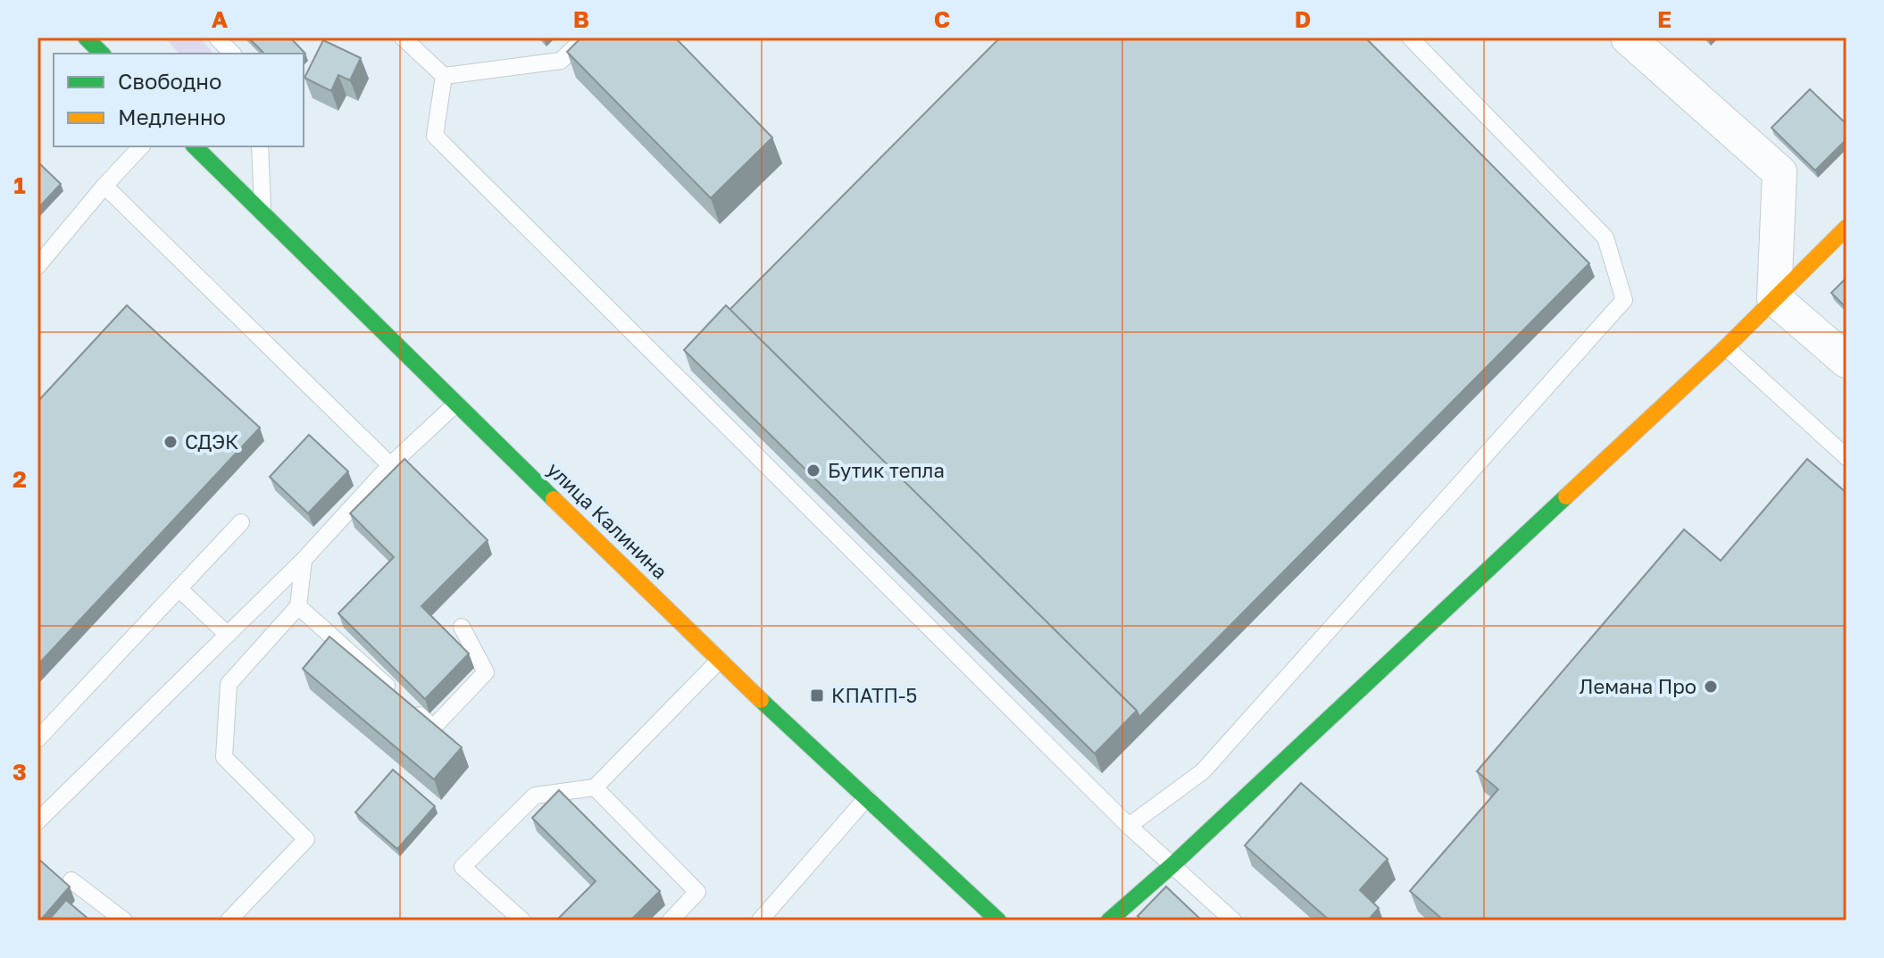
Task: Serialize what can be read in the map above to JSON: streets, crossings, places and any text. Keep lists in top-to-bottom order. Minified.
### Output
{"streets":{"main road":["улица Калинина"]},"places":{"other":["СДЭК","Бутик тепла","Лемана Про"],"transit":["КПАТП-5"]},"legend":["Свободно","Медленно"],"grid":{"columns":["A","B","C","D","E"],"rows":["1","2","3"]}}
